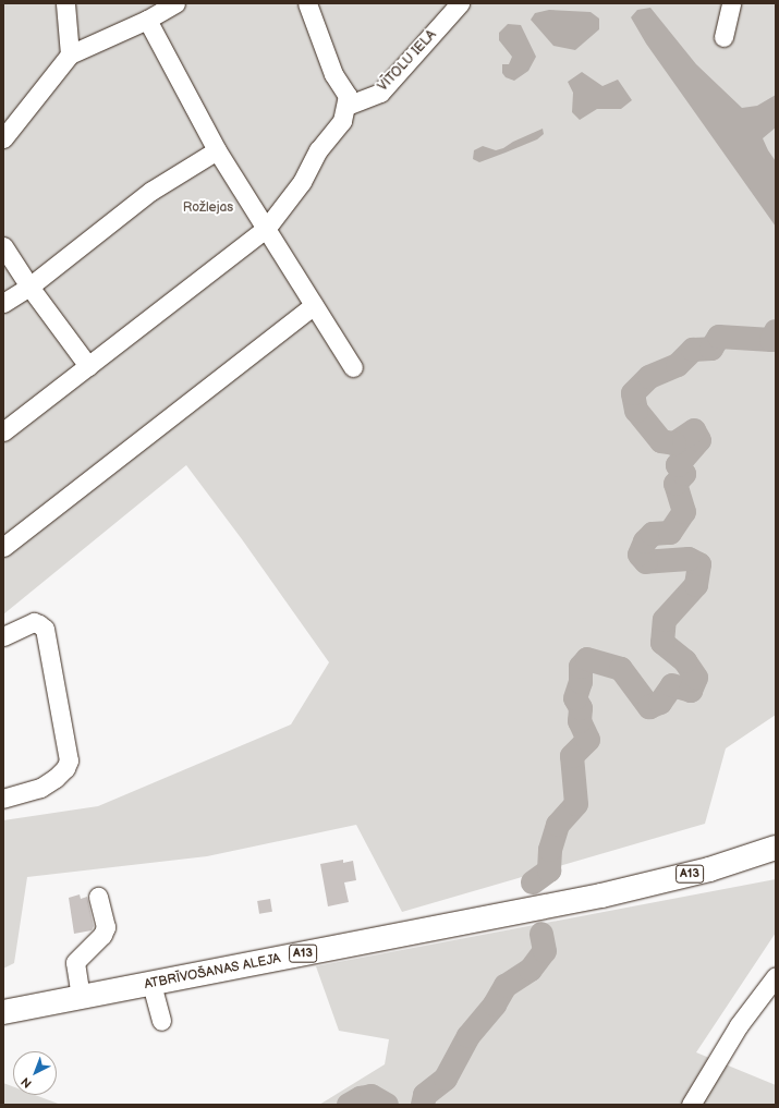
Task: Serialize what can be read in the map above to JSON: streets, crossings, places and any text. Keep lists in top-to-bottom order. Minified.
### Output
{"streets":{"main road":["A13","ATBRĪVOŠANAS ALEJA"],"street":["VĪTOLU IELA"]},"parks":["Rožlejas"],"north":"bottom left"}
